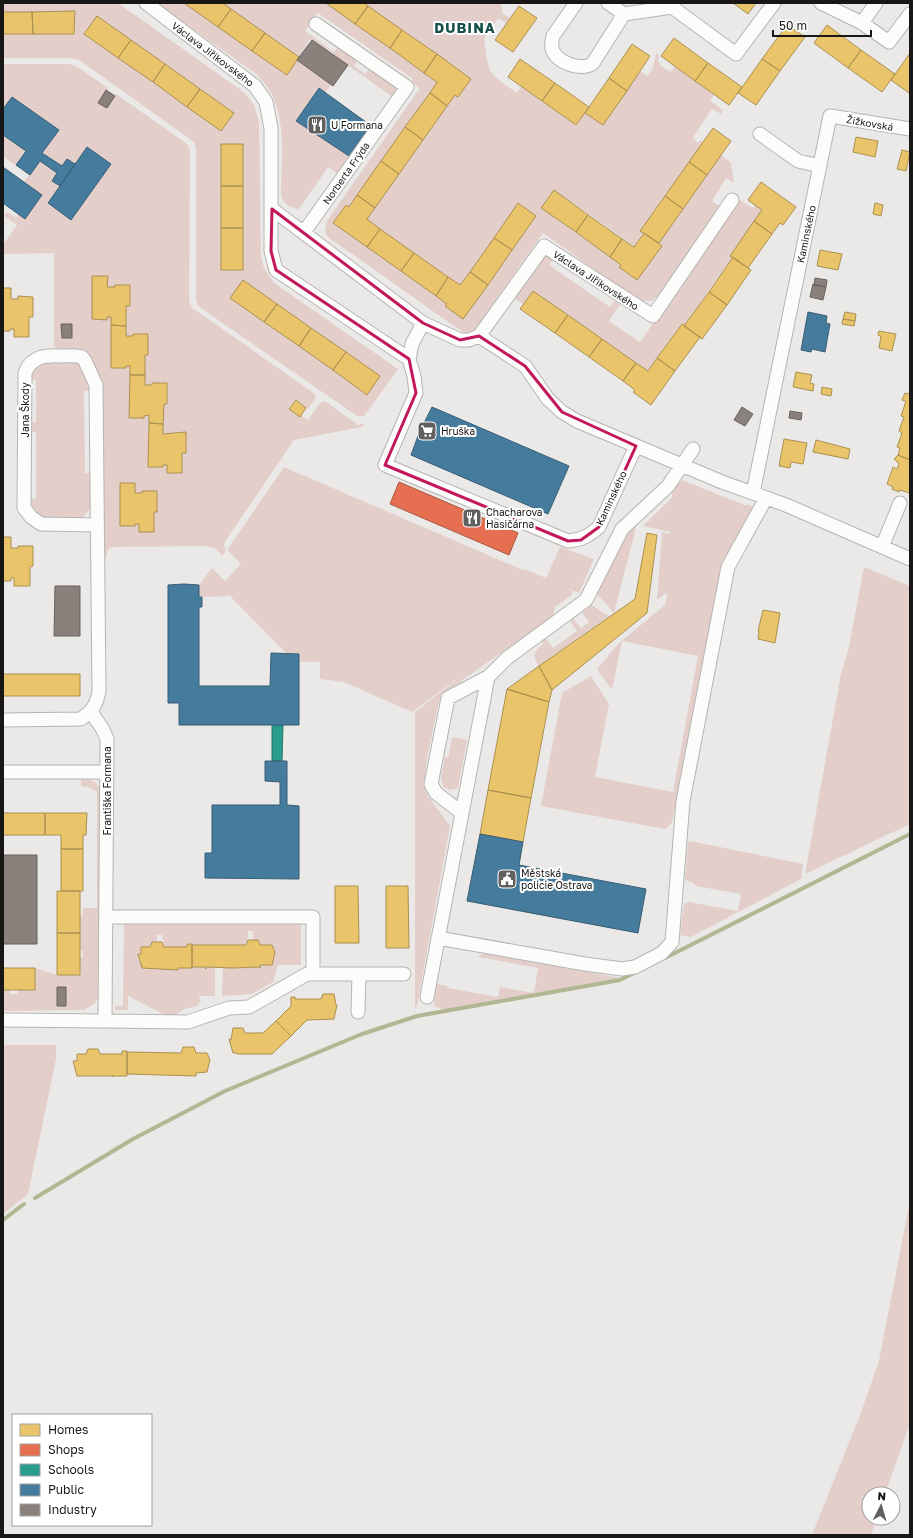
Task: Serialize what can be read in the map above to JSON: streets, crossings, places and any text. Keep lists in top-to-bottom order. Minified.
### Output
{"streets":{"street":["Václava Jiřikovského","Žižkovská","Norberta Frýda","Kaminského","Jana Škody","Františka Formana"]},"crossings":[["Václava Jiřikovského","Kaminského"],["Žižkovská","Kaminského"],["Jana Škody","Františka Formana"]],"districts":["DUBINA"],"places":{"restaurant":["U Formana","Chacharova Hasičárna"],"supermarket":["Hruška"],"public building":["Městská policie Ostrava"]},"legend":["Homes","Shops","Schools","Public","Industry"],"scale_bar":"50 m","north":"top"}
